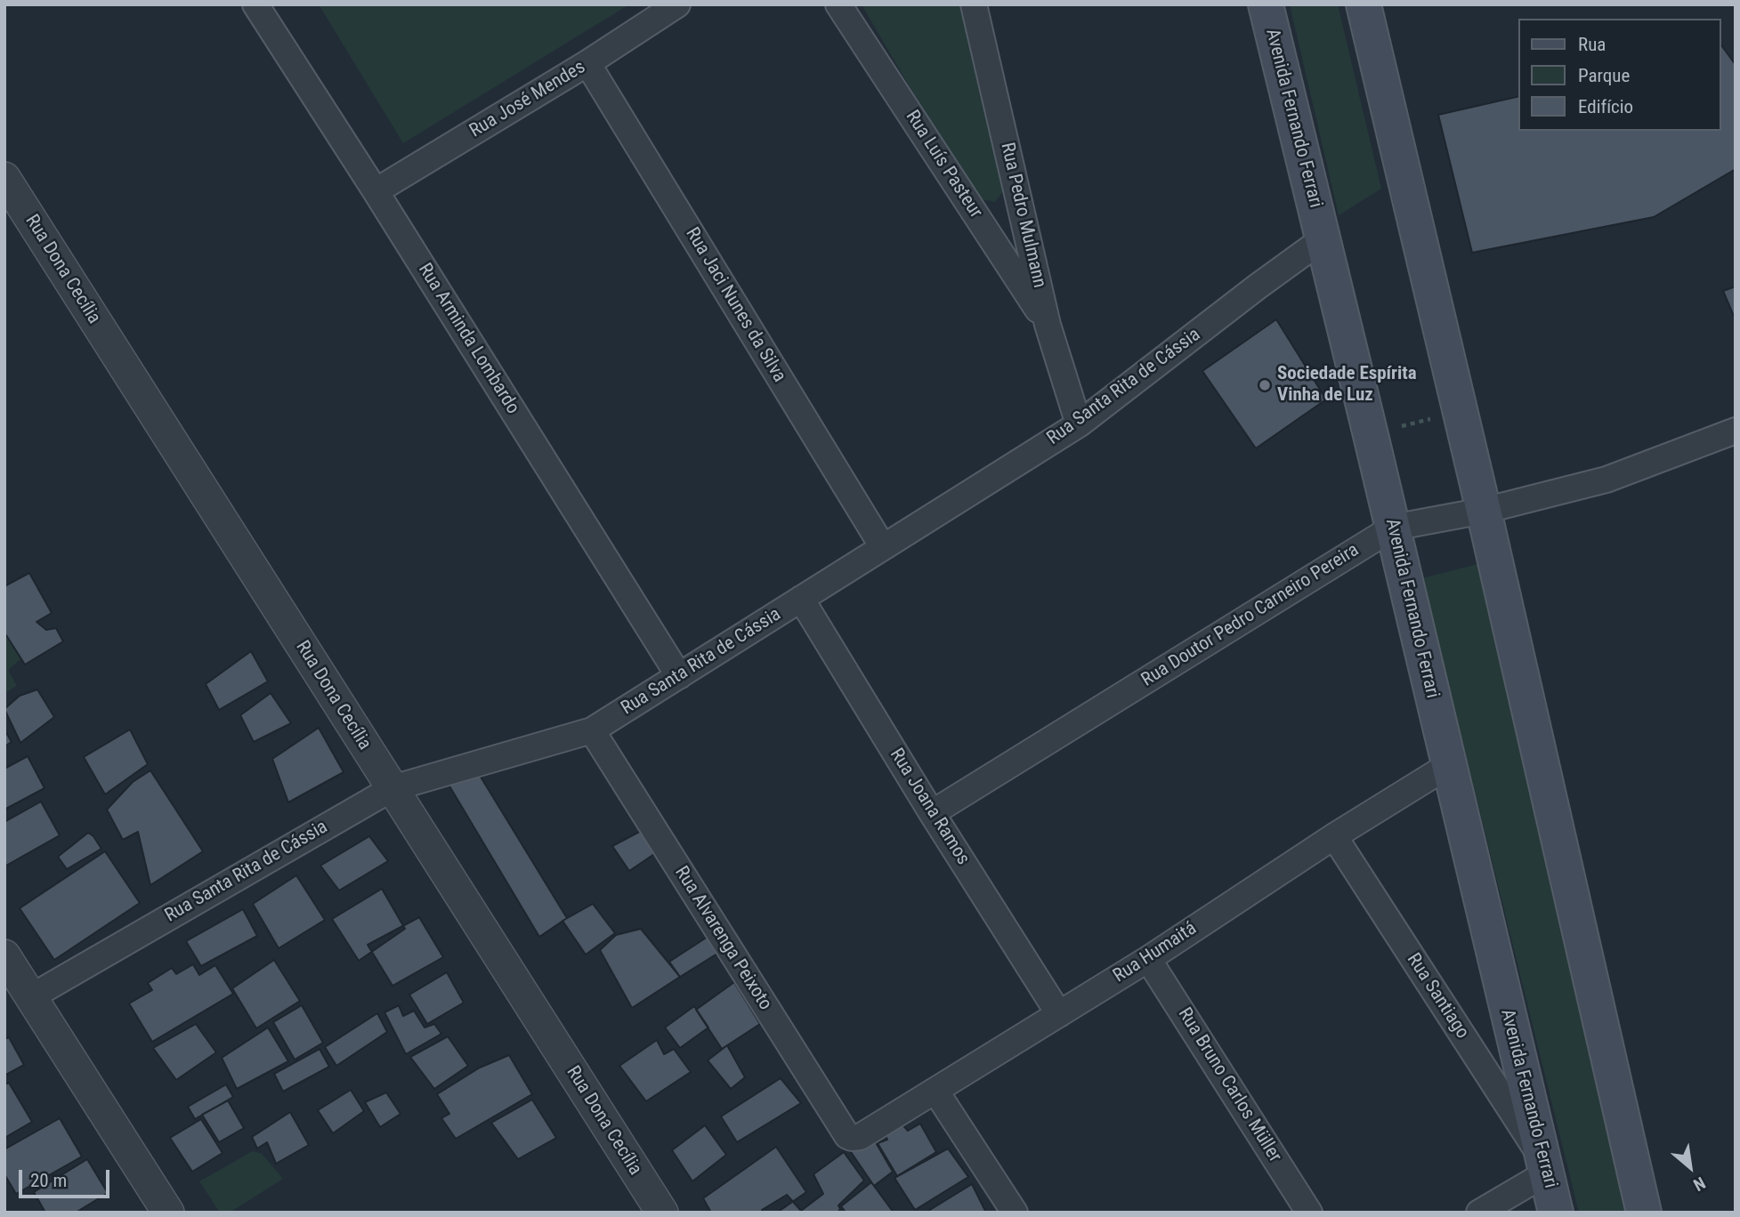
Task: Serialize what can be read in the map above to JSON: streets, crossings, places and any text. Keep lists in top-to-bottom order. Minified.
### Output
{"streets":{"main road":["Avenida Fernando Ferrari"],"street":["Rua José Mendes","Rua Luís Pasteur","Rua Pedro Mulmann","Rua Dona Cecília","Rua Jaci Nunes da Silva","Rua Arminda Lombardo","Rua Santa Rita de Cássia","Rua Doutor Pedro Carneiro Pereira","Rua Joana Ramos","Rua Alvarenga Peixoto","Rua Humaitá","Rua Santiago","Rua Bruno Carlos Müller"]},"crossings":[["Rua José Mendes","Rua Jaci Nunes da Silva"],["Rua José Mendes","Rua Arminda Lombardo"],["Avenida Fernando Ferrari","Rua Santa Rita de Cássia"],["Avenida Fernando Ferrari","Rua Doutor Pedro Carneiro Pereira"],["Avenida Fernando Ferrari","Rua Humaitá"],["Avenida Fernando Ferrari","Rua Santiago"],["Rua Luís Pasteur","Rua Pedro Mulmann"],["Rua Pedro Mulmann","Rua Santa Rita de Cássia"],["Rua Dona Cecília","Rua Santa Rita de Cássia"],["Rua Jaci Nunes da Silva","Rua Santa Rita de Cássia"],["Rua Arminda Lombardo","Rua Santa Rita de Cássia"],["Rua Santa Rita de Cássia","Rua Joana Ramos"],["Rua Santa Rita de Cássia","Rua Alvarenga Peixoto"],["Rua Doutor Pedro Carneiro Pereira","Rua Joana Ramos"],["Rua Joana Ramos","Rua Humaitá"],["Rua Alvarenga Peixoto","Rua Humaitá"],["Rua Humaitá","Rua Santiago"],["Rua Humaitá","Rua Bruno Carlos Müller"]],"places":["Sociedade Espírita Vinha de Luz"],"legend":["Rua","Parque","Edifício"],"scale_bar":"20 m","north":"bottom right"}
